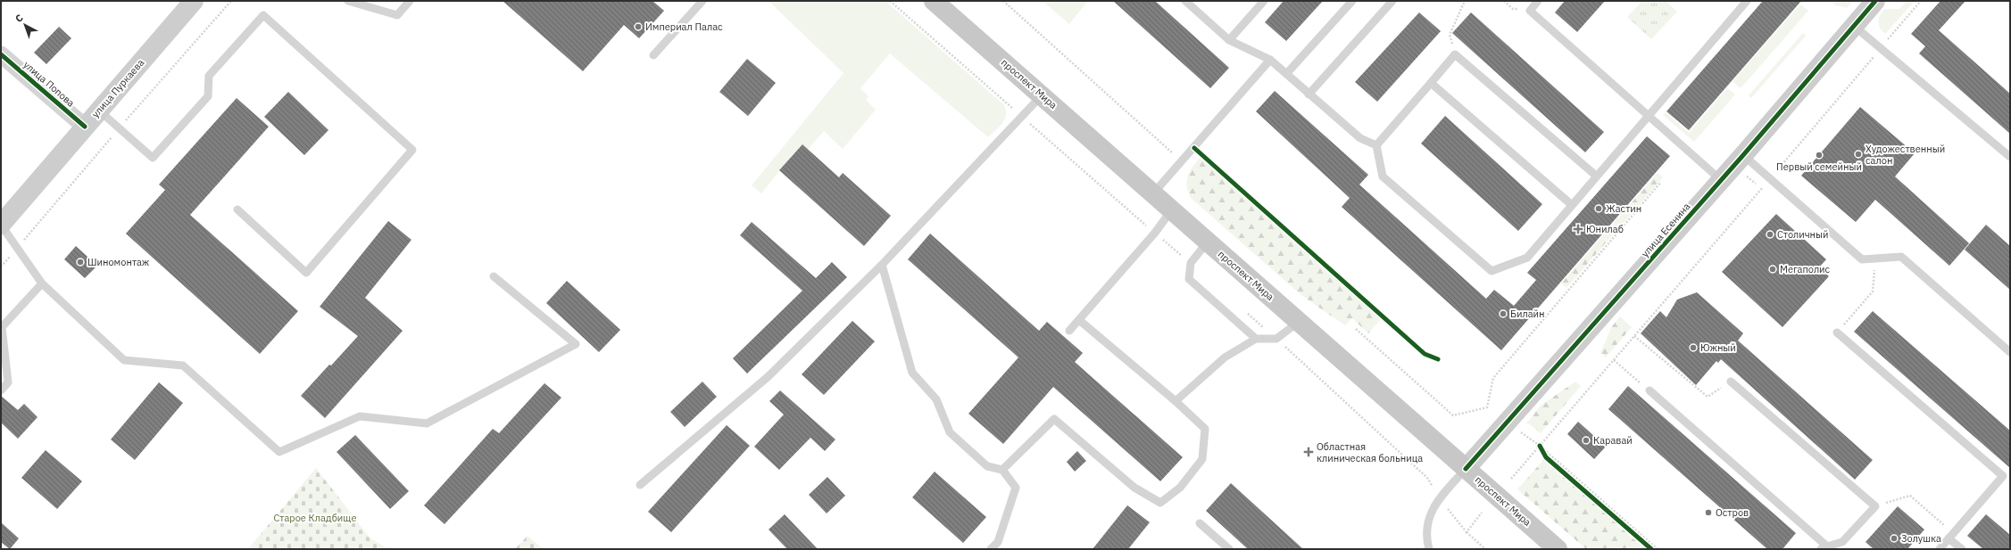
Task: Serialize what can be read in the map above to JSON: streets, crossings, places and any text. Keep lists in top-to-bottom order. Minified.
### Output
{"streets":{"main road":["проспект Мира"],"street":["улица Попова","улица Пуркаева","улица Есенина"]},"crossings":[["улица Попова","улица Пуркаева"],["проспект Мира","улица Есенина"]],"parks":["Старое Кладбище"],"places":{"other":["Империал Палас","Художественный салон","Первый семейный","Жастин","Столичный","Шиномонтаж","Мегаполис","Билайн","Южный","Каравай","Остров","Золушка"],"health":["Юнилаб","Областная клиническая больница"]},"north":"top left"}
